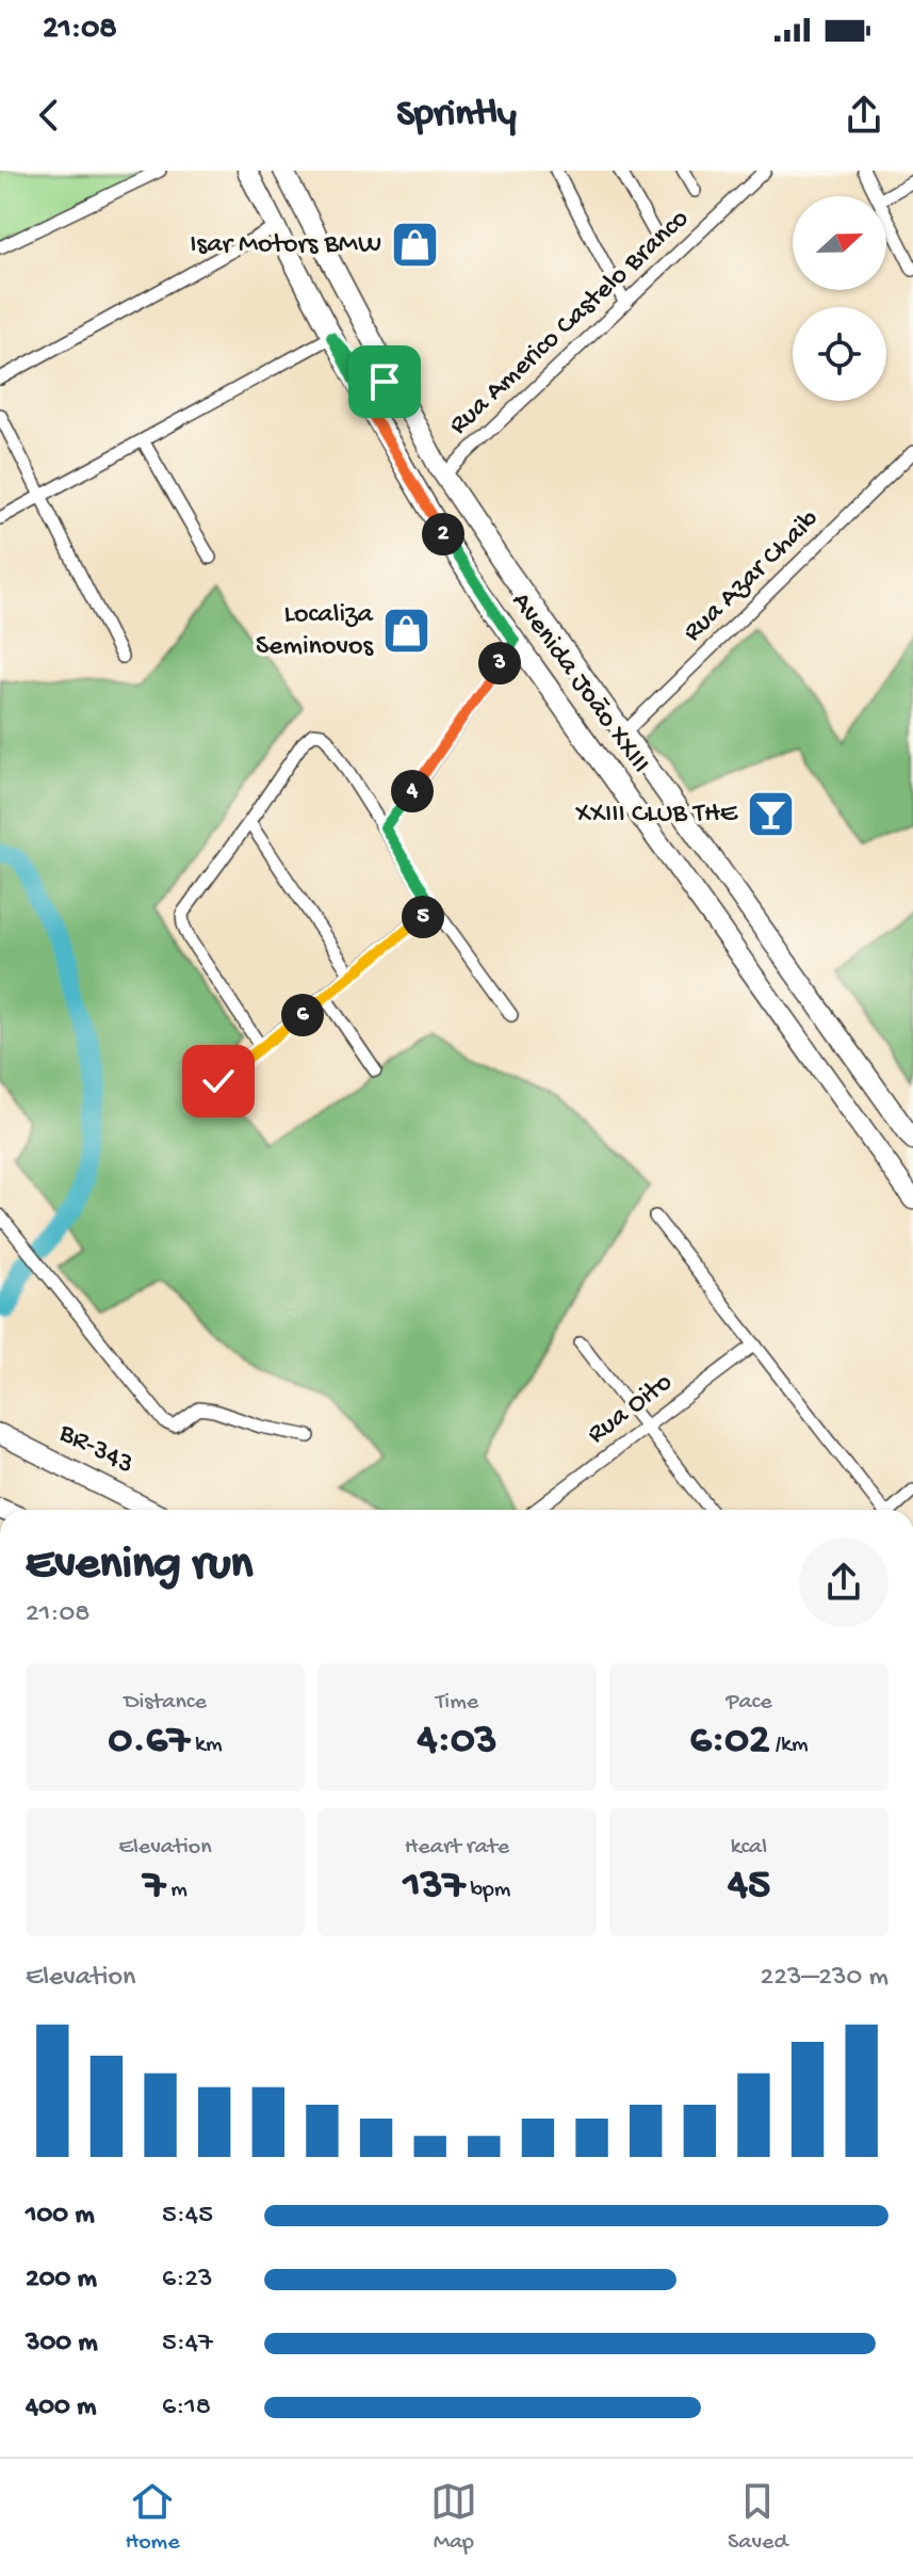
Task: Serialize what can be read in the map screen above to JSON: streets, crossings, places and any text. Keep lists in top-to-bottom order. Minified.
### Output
{"streets":{"main road":["Avenida João XXIII","BR-343"],"street":["Rua Americo Castelo Branco","Rua Azar Chaib","Rua Oito"]},"crossings":[["Rua Americo Castelo Branco","Avenida João XXIII"],["Rua Azar Chaib","Avenida João XXIII"]],"places":{"shop":["Isar Motors BMW","Localiza Seminovos"],"bar":["XXIII CLUB THE"]},"north":"right","page":{"status":"21:08","header":"Sprintly","pins":["2","3","4","5","6"],"heading":["Evening run","21:08"],"stats":[["Distance","0.67 km"],["Time","4:03"],["Pace","6:02 /km"],["Elevation","7 m"],["Heart rate","137 bpm"],["kcal","45"]],"chart":["Elevation","223–230 m"],"list":[{"name":"100 m","note":"5:45"},{"name":"200 m","note":"6:23"},{"name":"300 m","note":"5:47"},{"name":"400 m","note":"6:18"}],"tabs":["Home","Map","Saved"]}}
